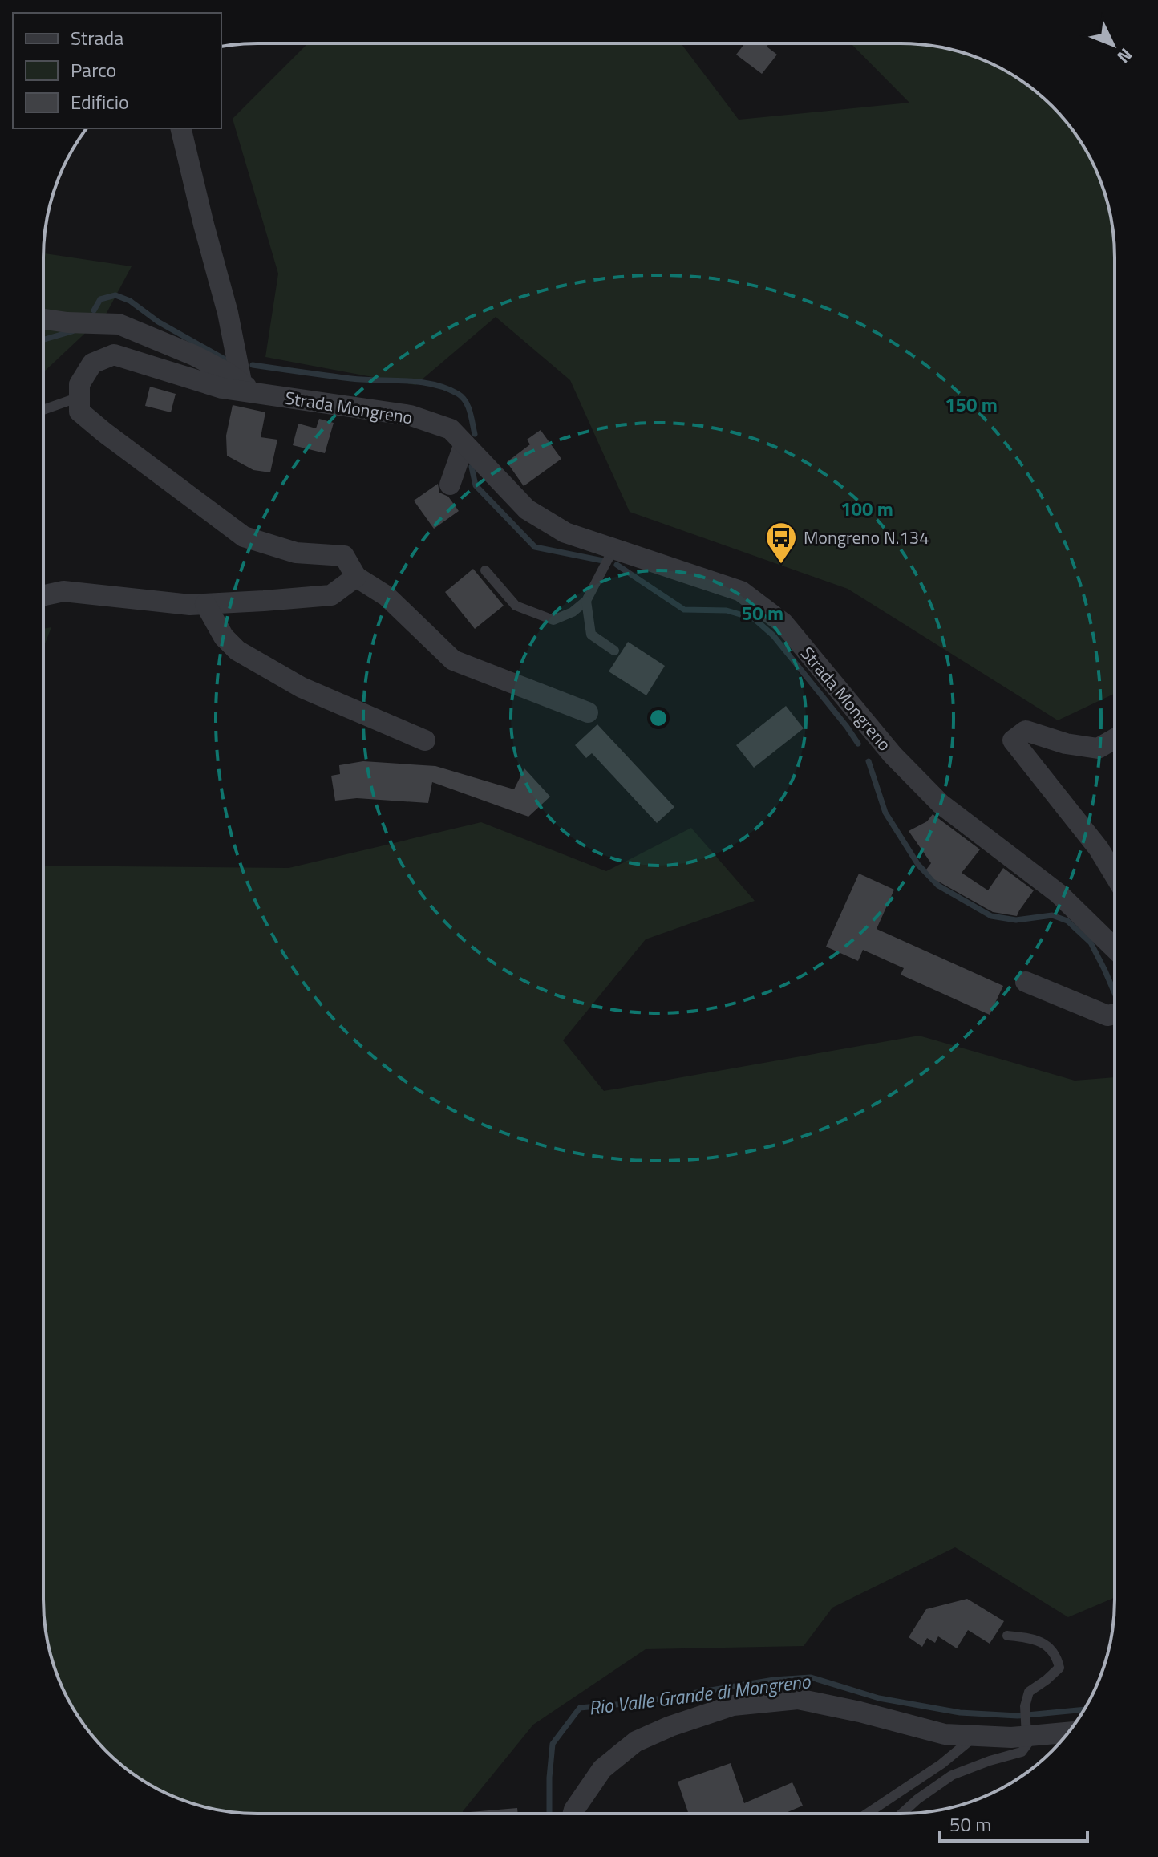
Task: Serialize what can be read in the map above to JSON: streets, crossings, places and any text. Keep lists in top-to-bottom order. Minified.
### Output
{"streets":{"street":["Strada Mongreno"]},"water":["Rio Valle Grande di Mongreno"],"places":{"bus stop":["Mongreno N.134"]},"legend":["Strada","Parco","Edificio"],"scale_bar":"50 m","north":"bottom right","rings":["150 m","100 m","50 m"]}
